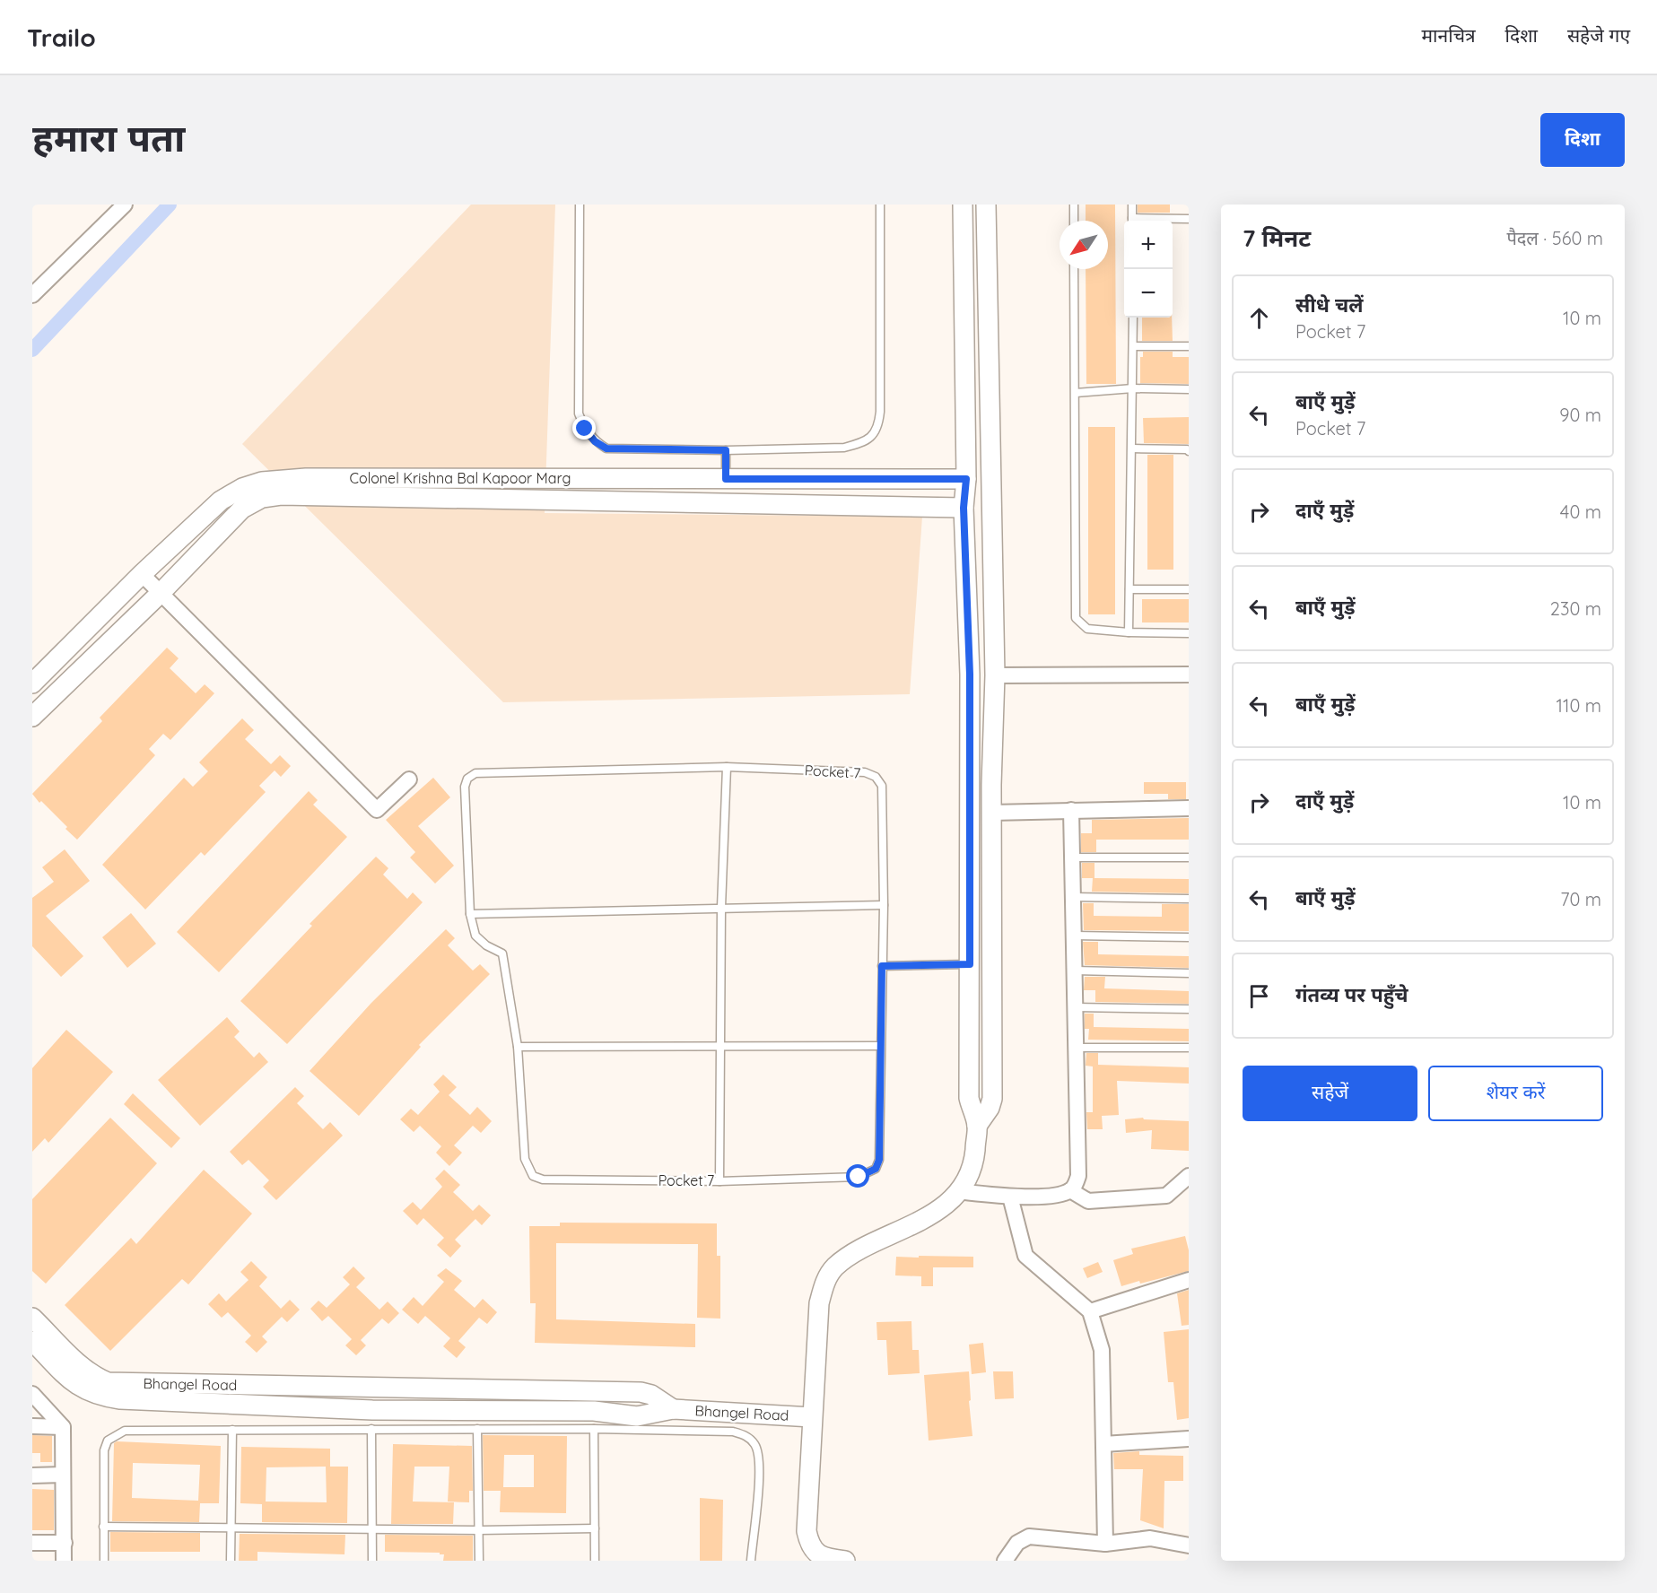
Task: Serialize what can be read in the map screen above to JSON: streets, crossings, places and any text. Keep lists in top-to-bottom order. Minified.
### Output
{"streets":{"street":["Colonel Krishna Bal Kapoor Marg","Bhangel Road"],"lane":["Pocket 7"]},"north":"bottom left","page":{"header":"Trailo","nav":["मानचित्र","दिशा","सहेजे गए"],"buttons":["दिशा",["सहेजें","शेयर करें"]],"title":"हमारा पता","heading":["7 मिनट","पैदल · 560 m"],"map_buttons":["+","−"],"list":[["सीधे चलें","Pocket 7","10 m"],["बाएँ मुड़ें","Pocket 7","90 m"],["दाएँ मुड़ें","40 m"],["बाएँ मुड़ें","230 m"],["बाएँ मुड़ें","110 m"],["दाएँ मुड़ें","10 m"],["बाएँ मुड़ें","70 m"],"गंतव्य पर पहुँचे"]}}
